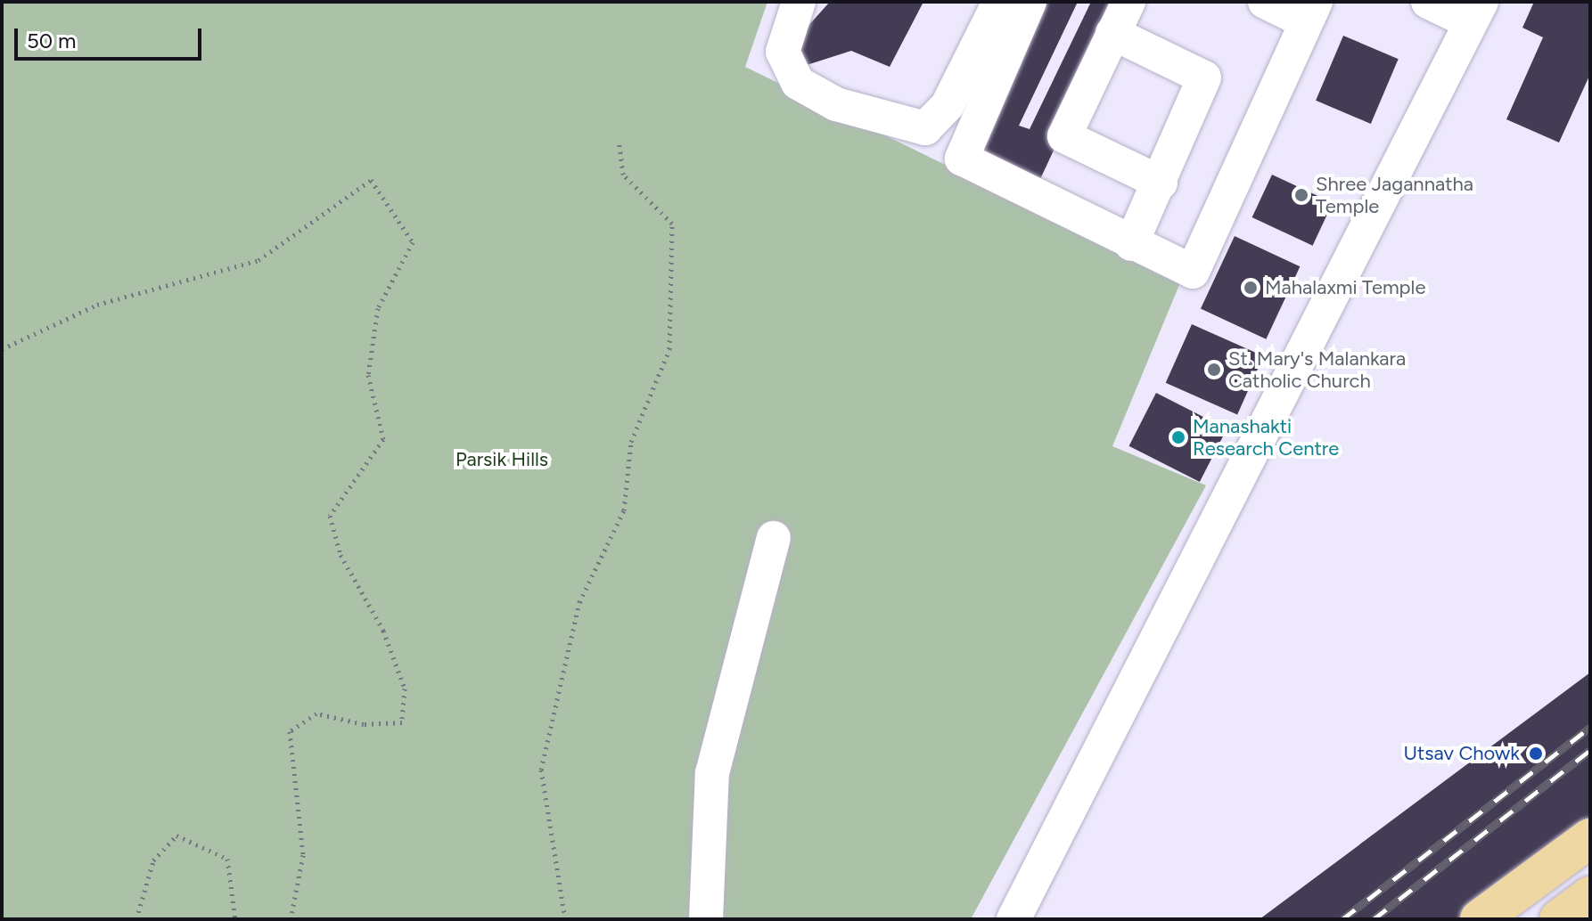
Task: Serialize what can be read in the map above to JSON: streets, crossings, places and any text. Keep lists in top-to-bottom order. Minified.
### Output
{"parks":["Parsik Hills"],"places":["Shree Jagannatha Temple","Mahalaxmi Temple","St. Mary's Malankara Catholic Church","Manashakti Research Centre","Utsav Chowk"],"scale_bar":"50 m"}
